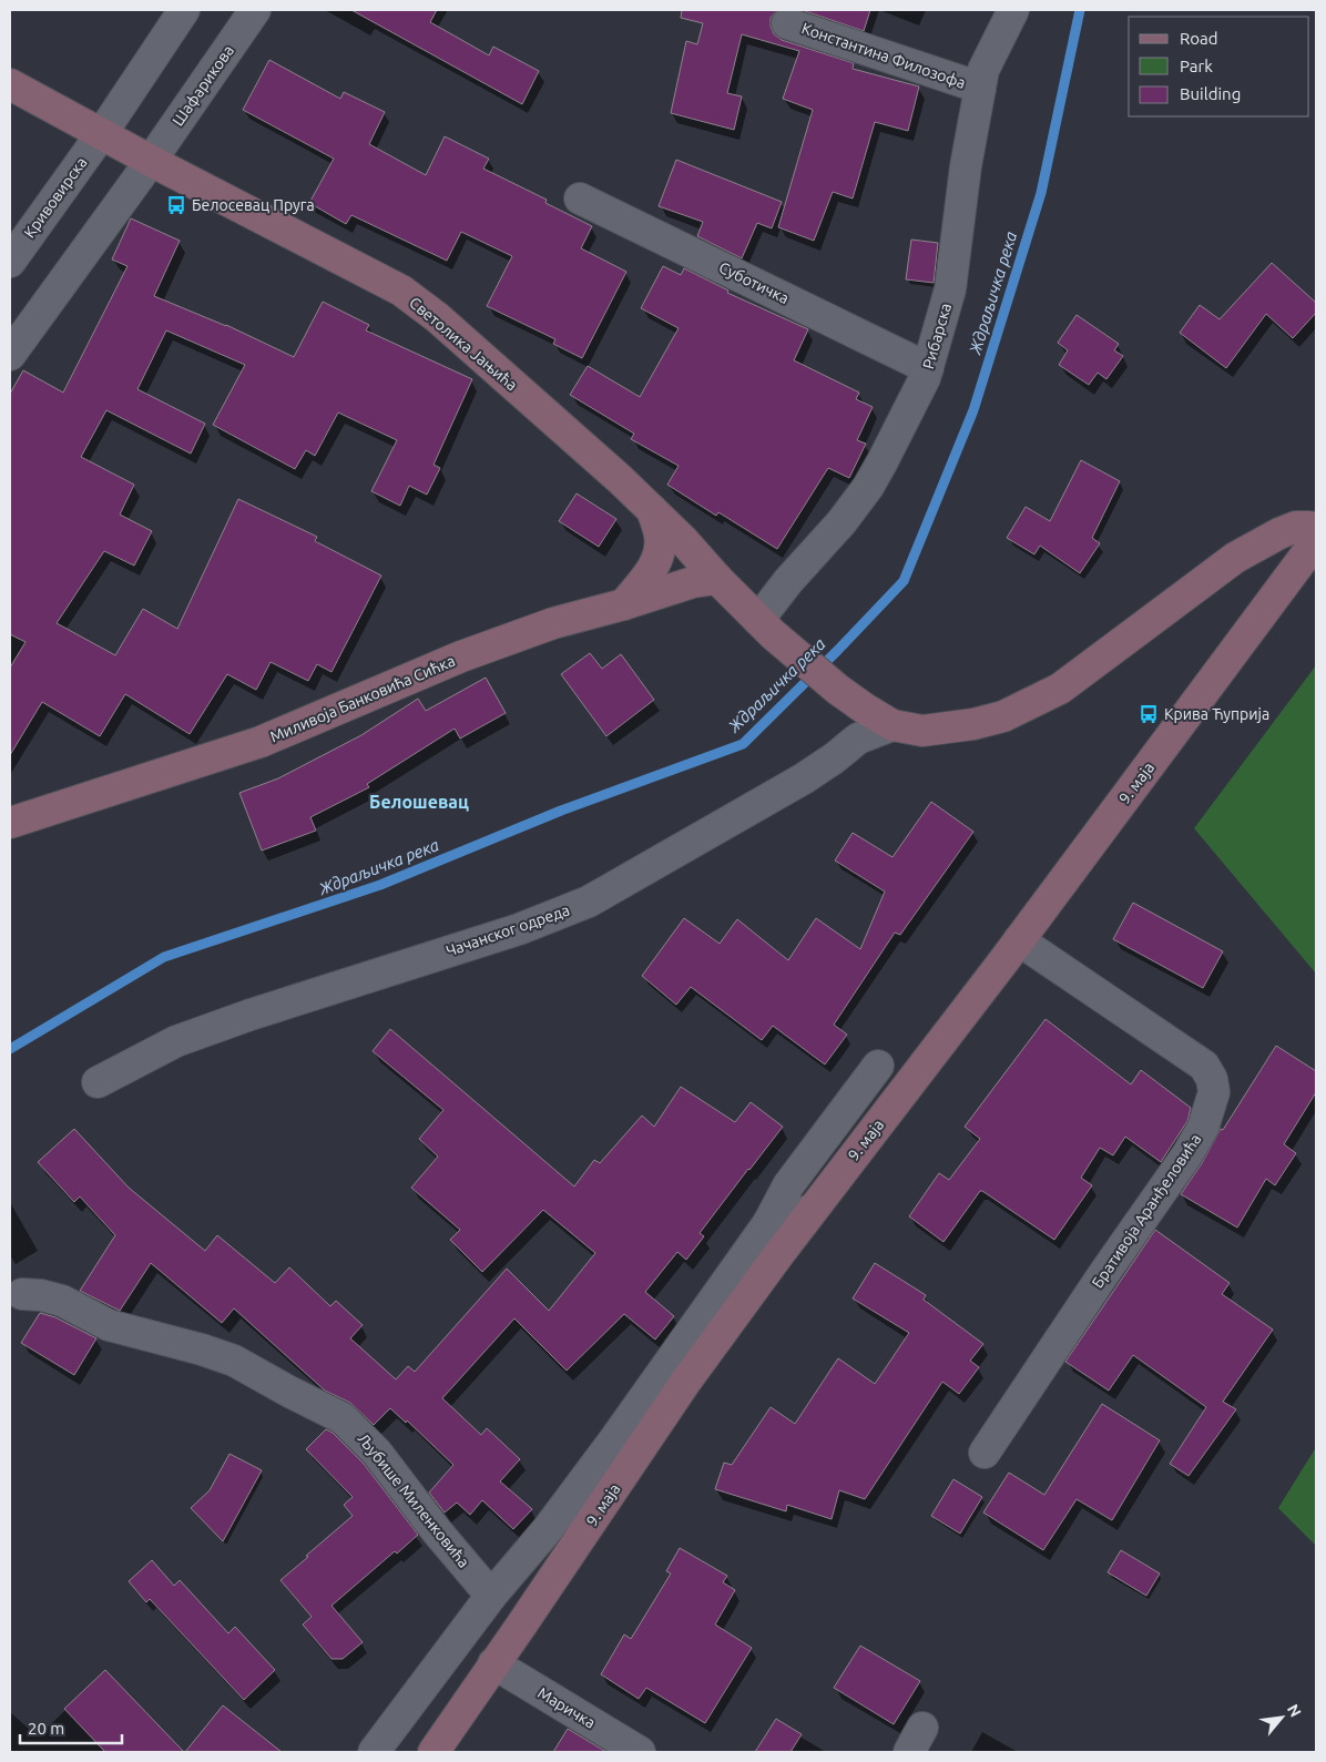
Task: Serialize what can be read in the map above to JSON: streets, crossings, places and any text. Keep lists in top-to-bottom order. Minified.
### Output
{"streets":{"street":["Константина Филозофа","Шафарикова","Кривовирска","Суботичка","Рибарска","Светолика Јањића","Миливоја Банковића Сићка","9. маја","Чачанског одреда","Бративоја Аранђеловића","Љубише Миленковића","Маричка"]},"crossings":[["Константина Филозофа","Рибарска"],["Шафарикова","Светолика Јањића"],["Кривовирска","Светолика Јањића"],["Суботичка","Рибарска"],["Рибарска","Светолика Јањића"],["Светолика Јањића","Миливоја Банковића Сићка"],["Светолика Јањића","Чачанског одреда"],["9. маја","Бративоја Аранђеловића"],["9. маја","Маричка"]],"districts":["Белошевац"],"water":["Ждраљичка река"],"places":{"bus stop":["Белосевац Пруга","Крива Ћуприја"]},"legend":["Road","Park","Building"],"scale_bar":"20 m","north":"top right"}
